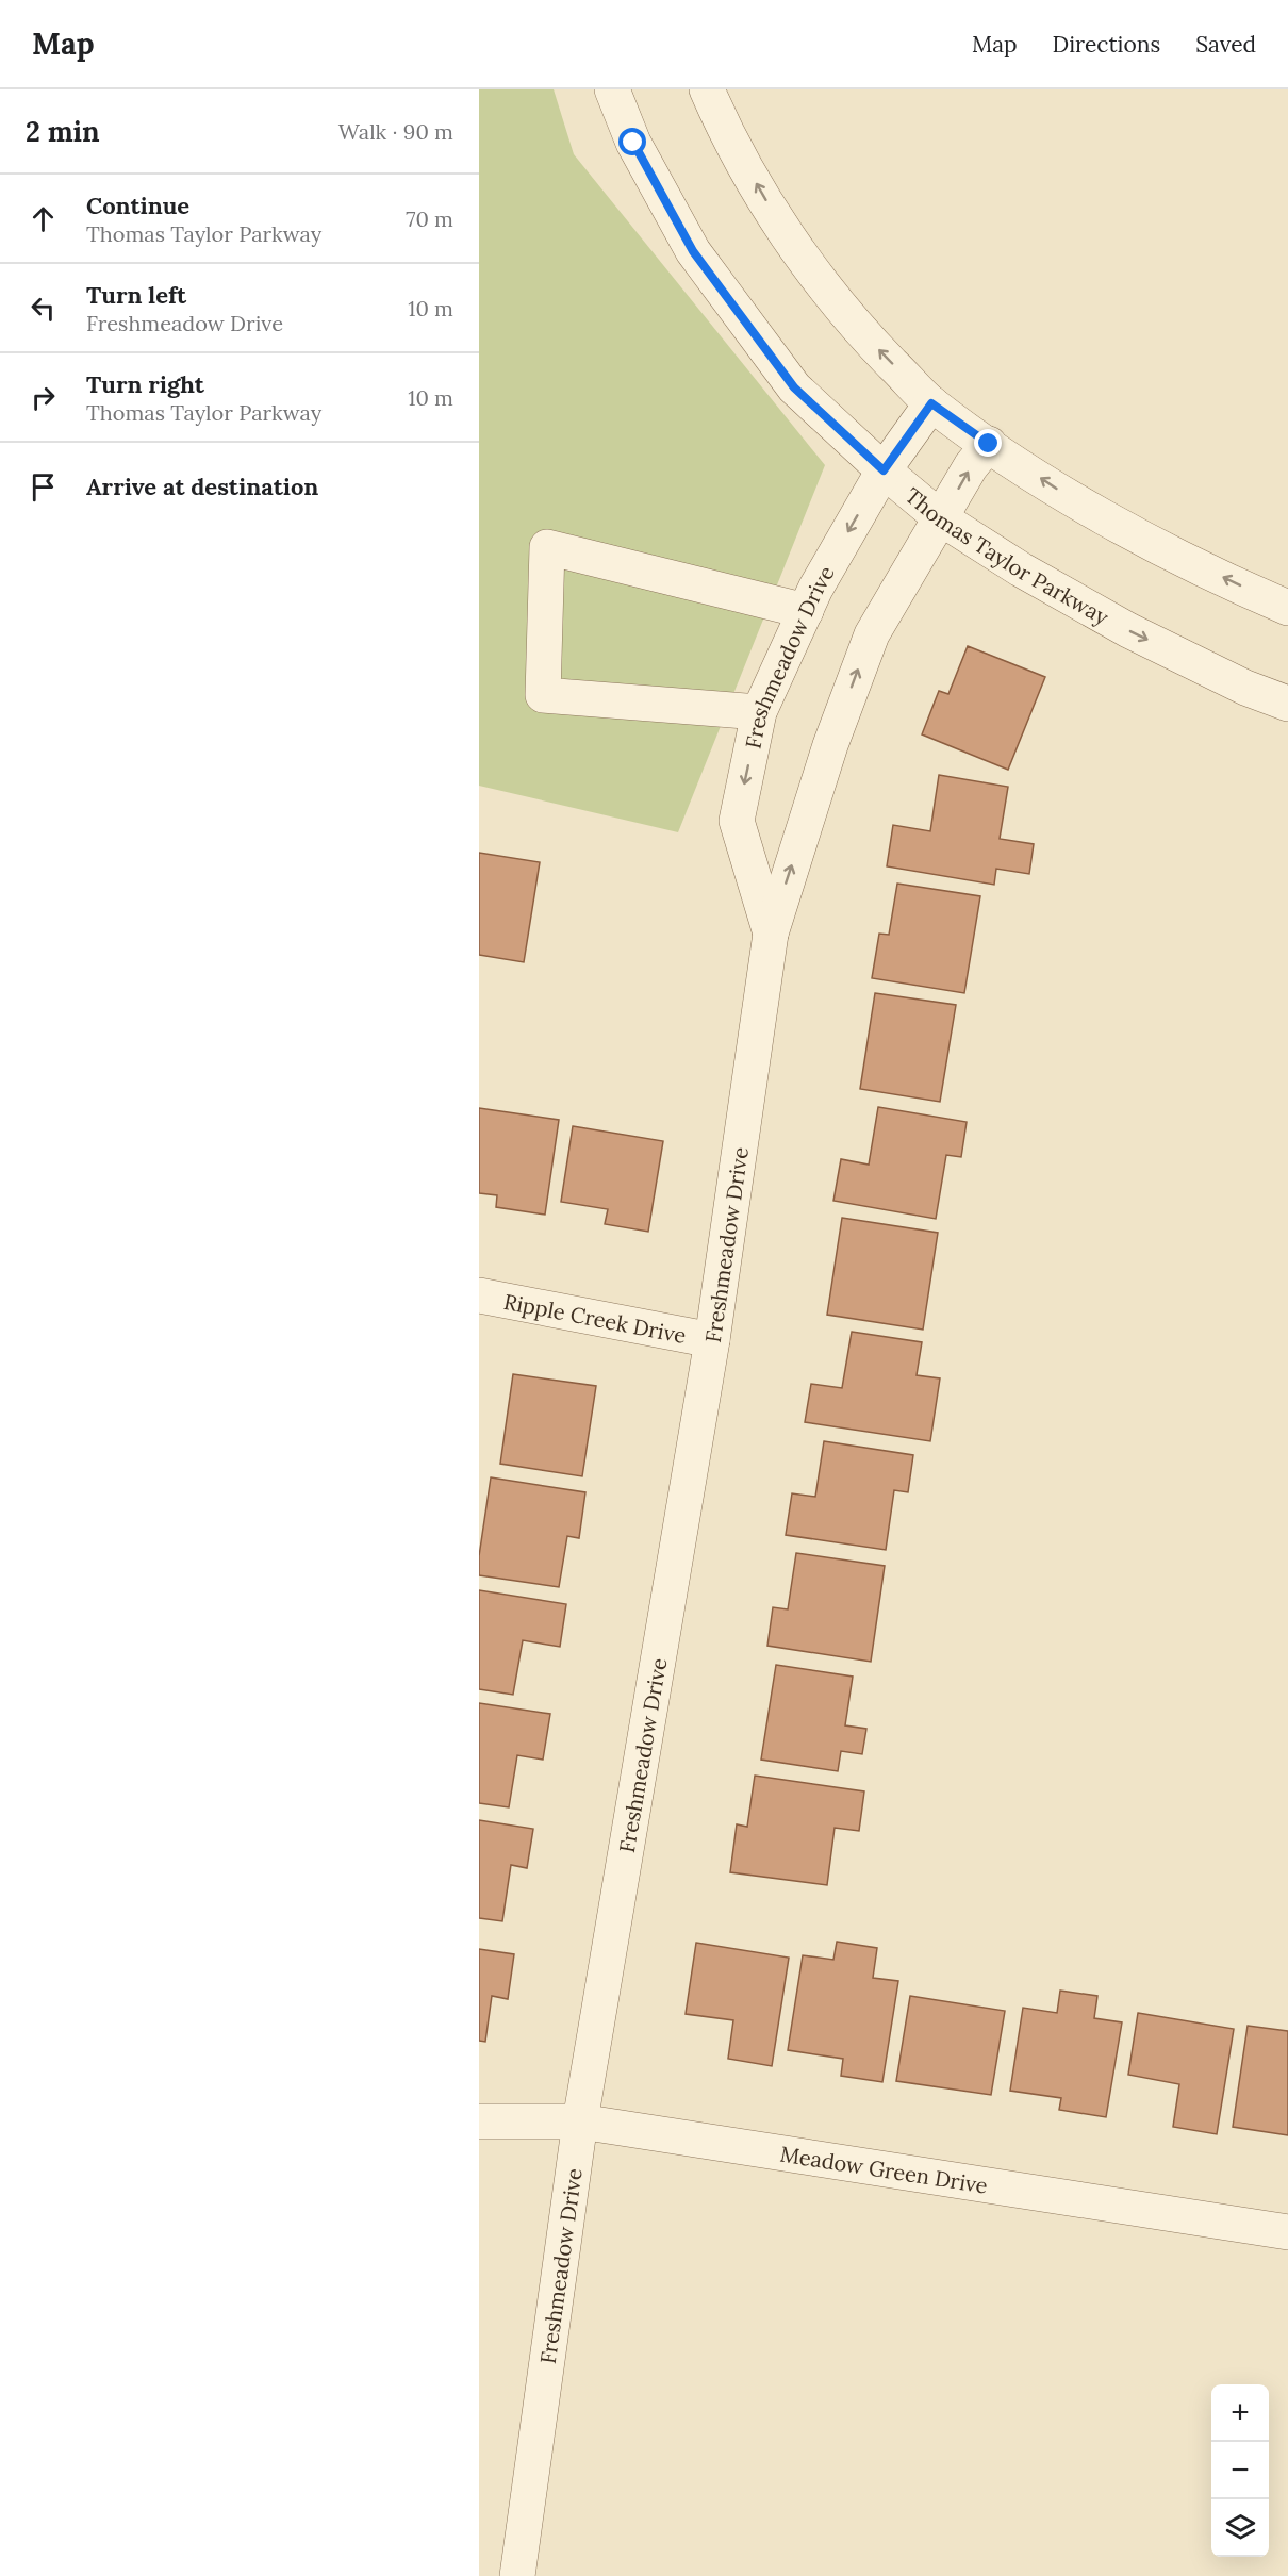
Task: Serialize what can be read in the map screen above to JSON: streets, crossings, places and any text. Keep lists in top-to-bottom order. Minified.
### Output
{"streets":{"street":["Thomas Taylor Parkway","Freshmeadow Drive","Ripple Creek Drive","Meadow Green Drive"]},"crossings":[["Thomas Taylor Parkway","Freshmeadow Drive"],["Freshmeadow Drive","Ripple Creek Drive"],["Freshmeadow Drive","Meadow Green Drive"]],"page":{"header":"Map","nav":["Map","Directions","Saved"],"heading":["2 min","Walk · 90 m"],"list":[["Continue","Thomas Taylor Parkway","70 m"],["Turn left","Freshmeadow Drive","10 m"],["Turn right","Thomas Taylor Parkway","10 m"],"Arrive at destination"],"map_buttons":["+","−"]}}
